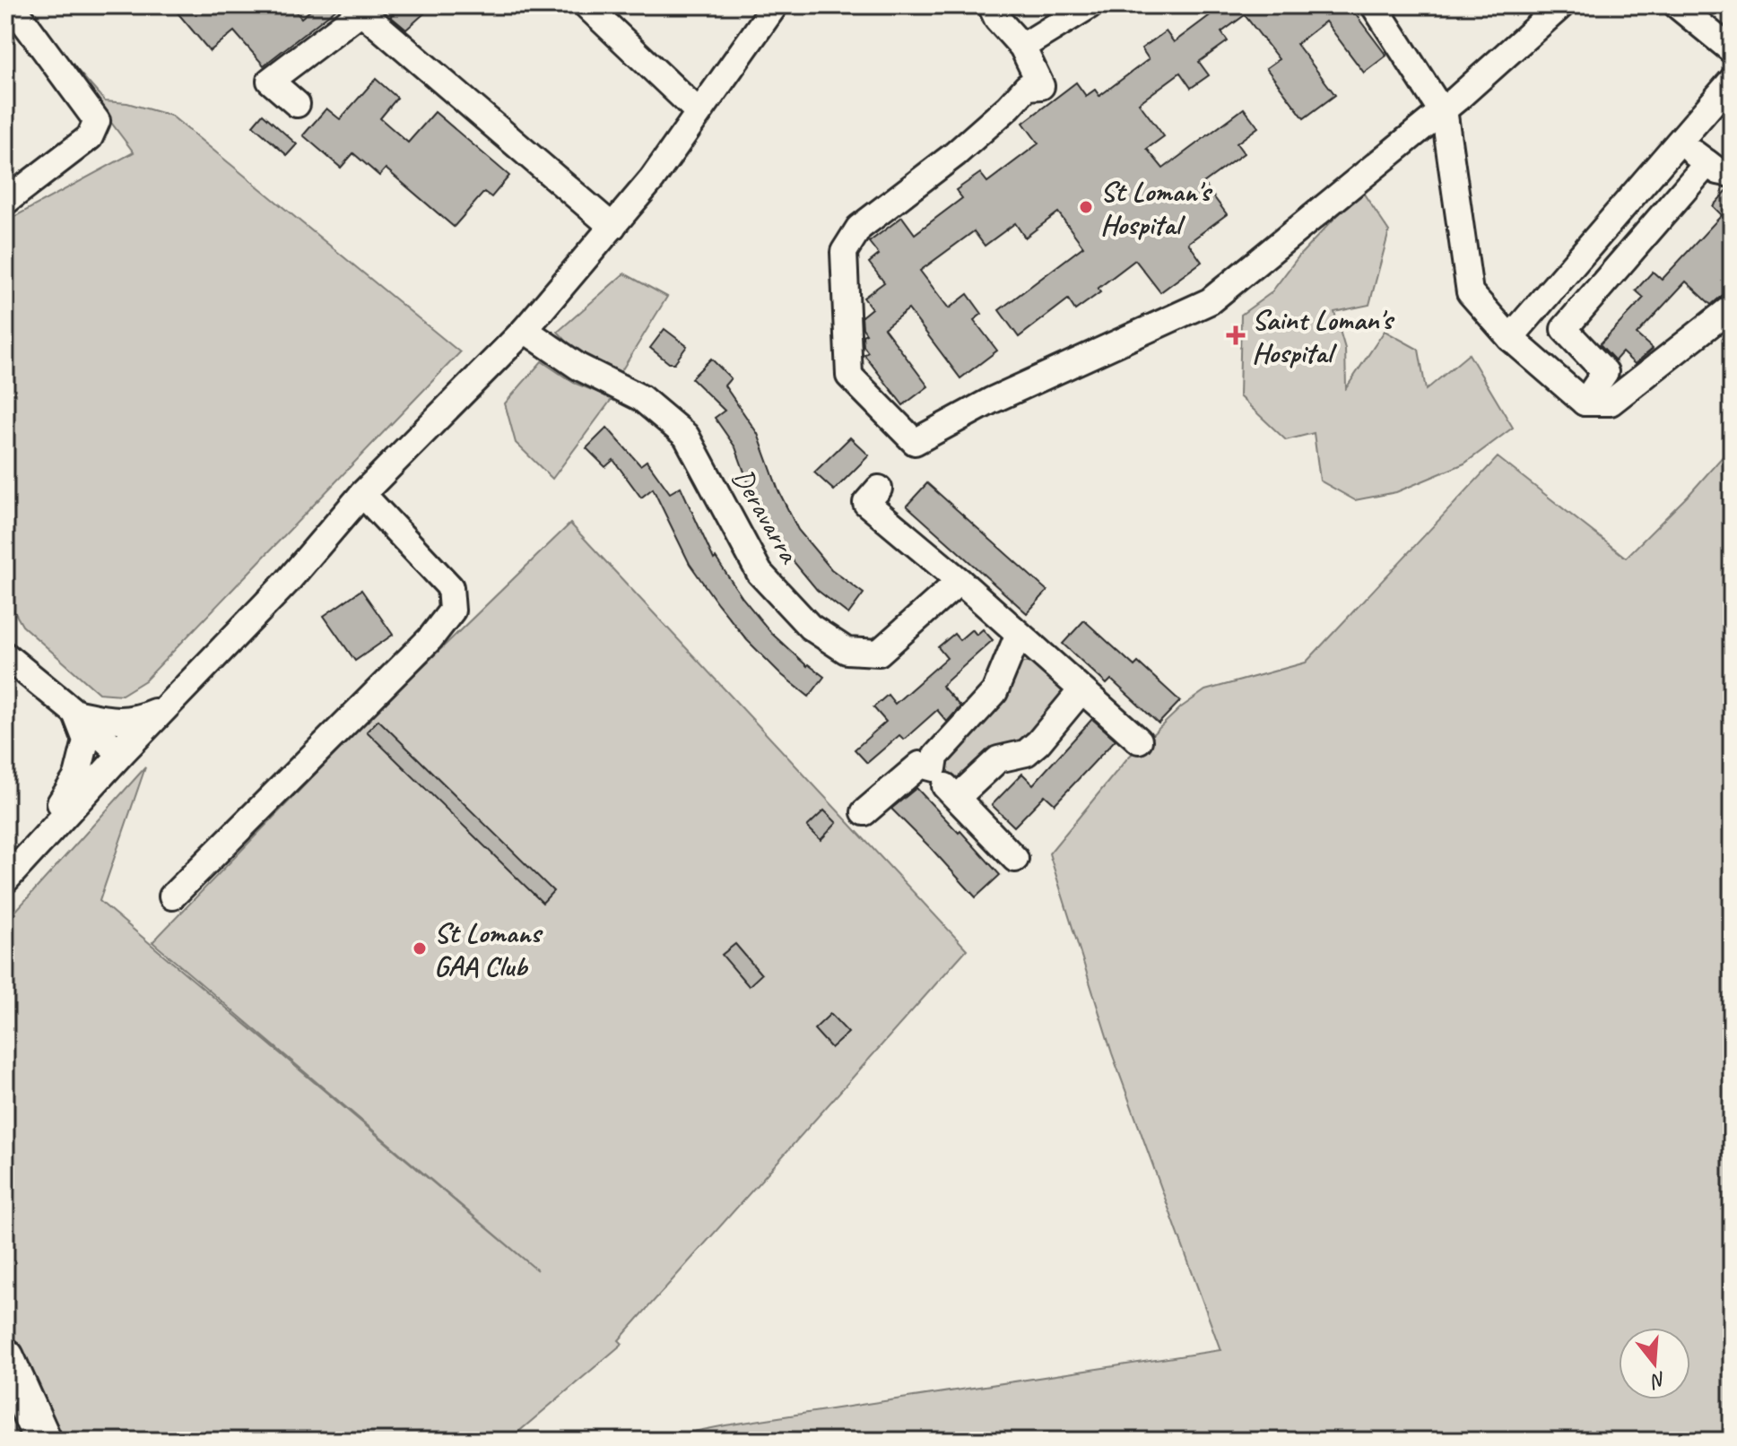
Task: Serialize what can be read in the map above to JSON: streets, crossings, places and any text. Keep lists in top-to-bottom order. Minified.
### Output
{"streets":{"street":["Deravarra"]},"places":{"other":["St Loman's Hospital","St Lomans GAA Club"],"health":["Saint Loman's Hospital"]},"north":"bottom"}
